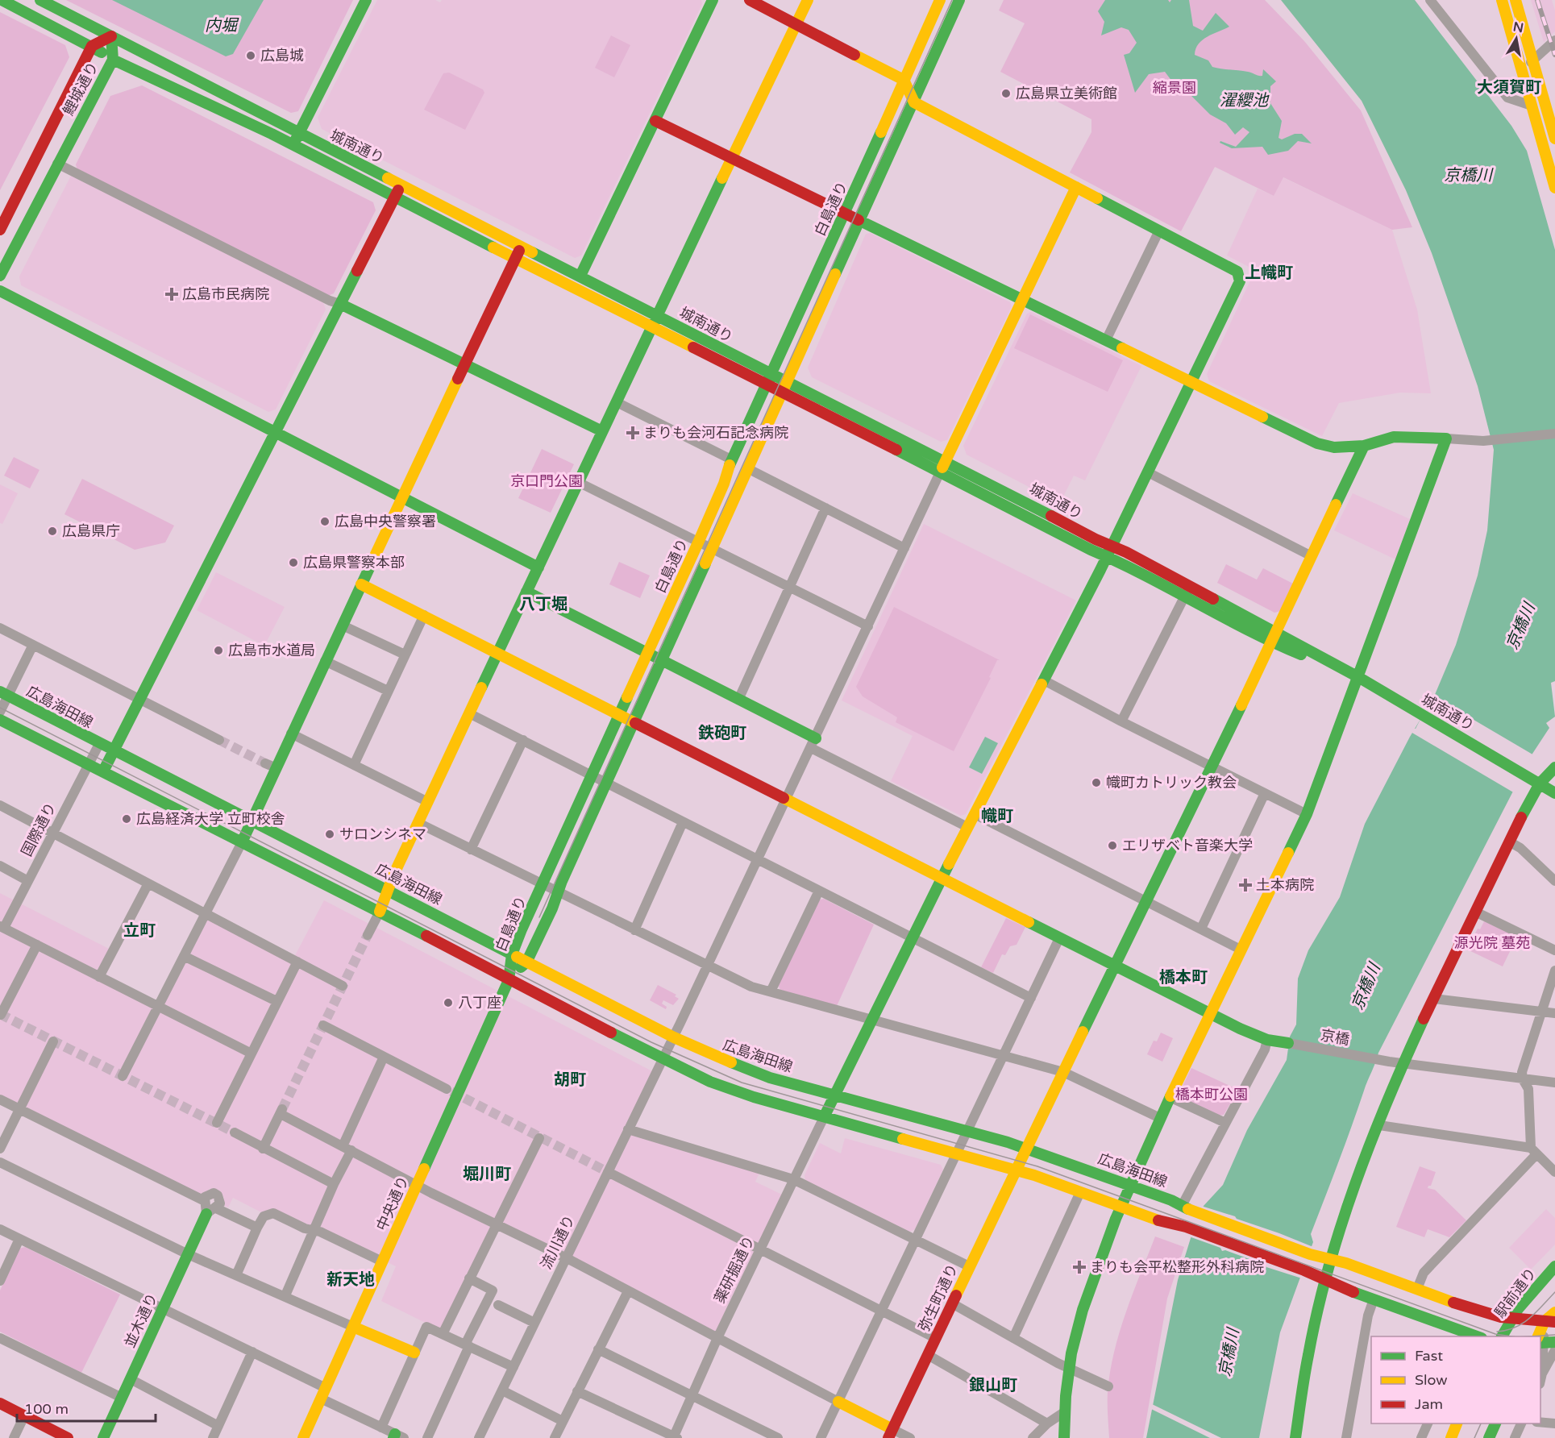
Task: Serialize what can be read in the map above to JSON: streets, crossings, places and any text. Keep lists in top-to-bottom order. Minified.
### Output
{"streets":{"main road":["鯉城通り","城南通り","白島通り","広島海田線","中央通り","駅前通り","弥生町通り","並木通り"],"street":["国際通り","京橋","流川通り","薬研掘通り"]},"crossings":[["鯉城通り","城南通り"],["城南通り","白島通り"],["城南通り","流川通り"],["城南通り","弥生町通り"],["白島通り","広島海田線"],["白島通り","中央通り"],["広島海田線","国際通り"],["広島海田線","流川通り"],["広島海田線","駅前通り"],["広島海田線","弥生町通り"]],"districts":["大須賀町","上幟町","八丁堀","鉄砲町","幟町","立町","橋本町","胡町","堀川町","新天地","銀山町"],"water":["内堀","濯纓池","京橋川"],"parks":["縮景園","京口門公園","源光院 墓苑","橋本町公園"],"places":{"other":["広島城","広島県立美術館","広島中央警察署","広島県庁","広島県警察本部","広島市水道局","幟町カトリック教会","広島経済大学 立町校舎","サロンシネマ","エリザベト音楽大学","八丁座"],"health":["広島市民病院","まりも会河石記念病院","土本病院","まりも会平松整形外科病院"]},"legend":["Fast","Slow","Jam"],"scale_bar":"100 m","north":"top"}
